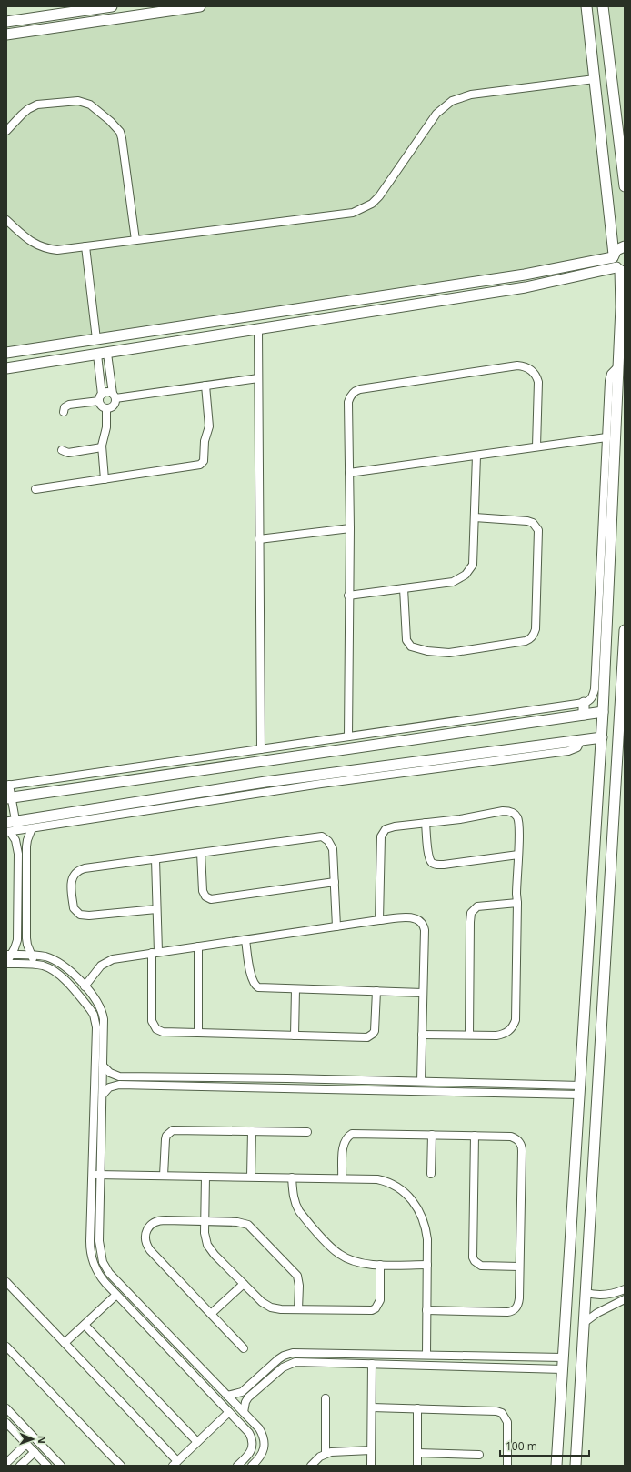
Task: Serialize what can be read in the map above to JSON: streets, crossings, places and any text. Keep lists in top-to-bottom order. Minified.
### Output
{"scale_bar":"100 m","north":"right"}
